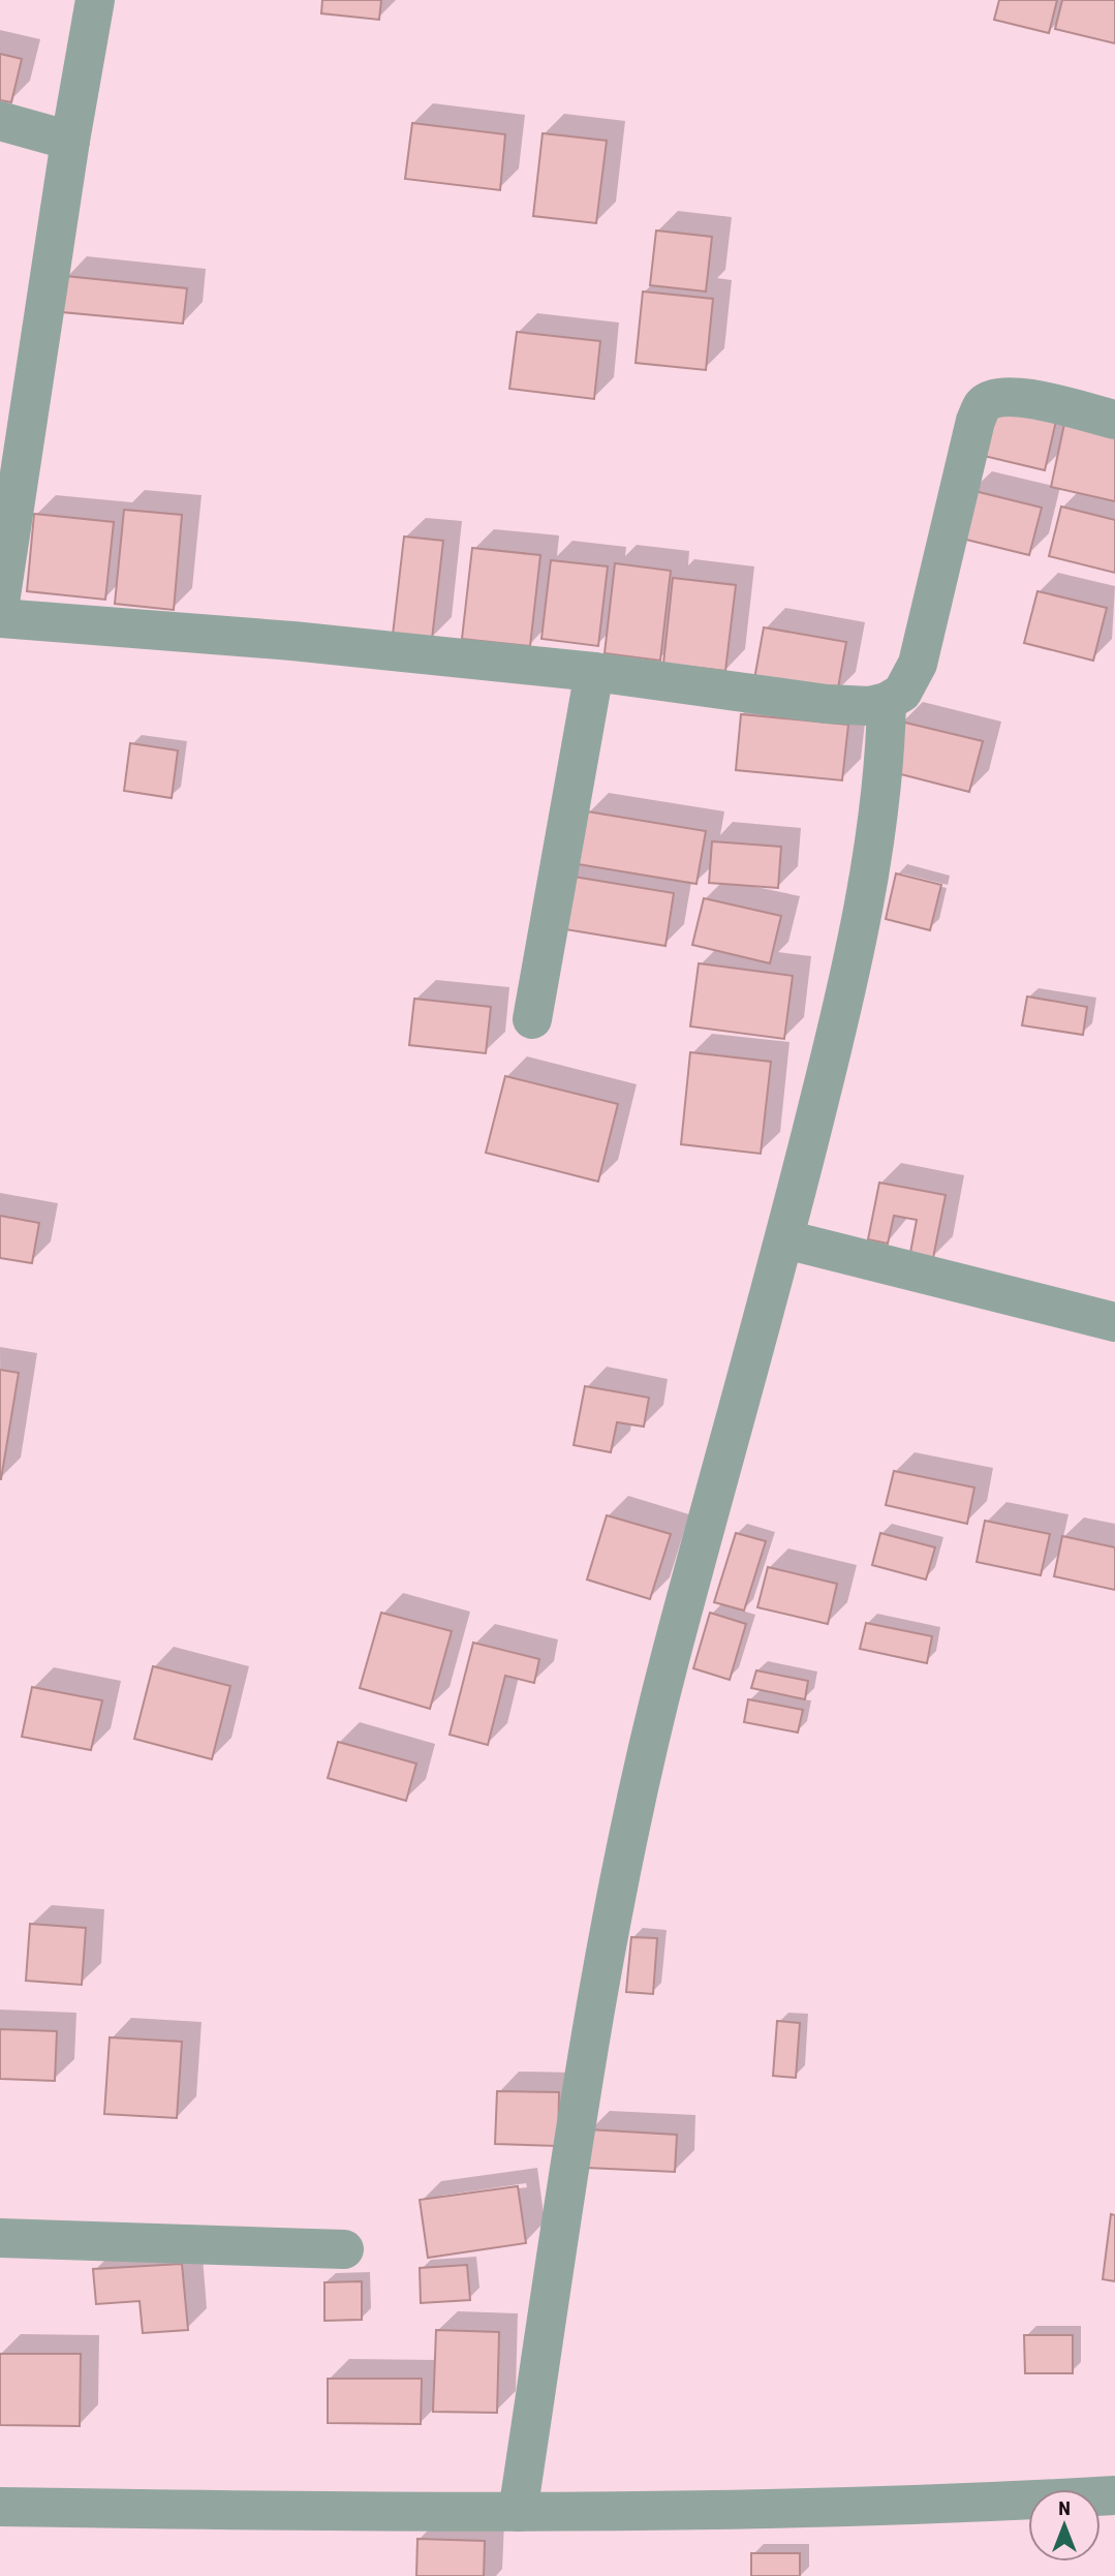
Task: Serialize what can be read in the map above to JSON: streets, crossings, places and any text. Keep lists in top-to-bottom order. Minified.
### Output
{"north":"top"}
